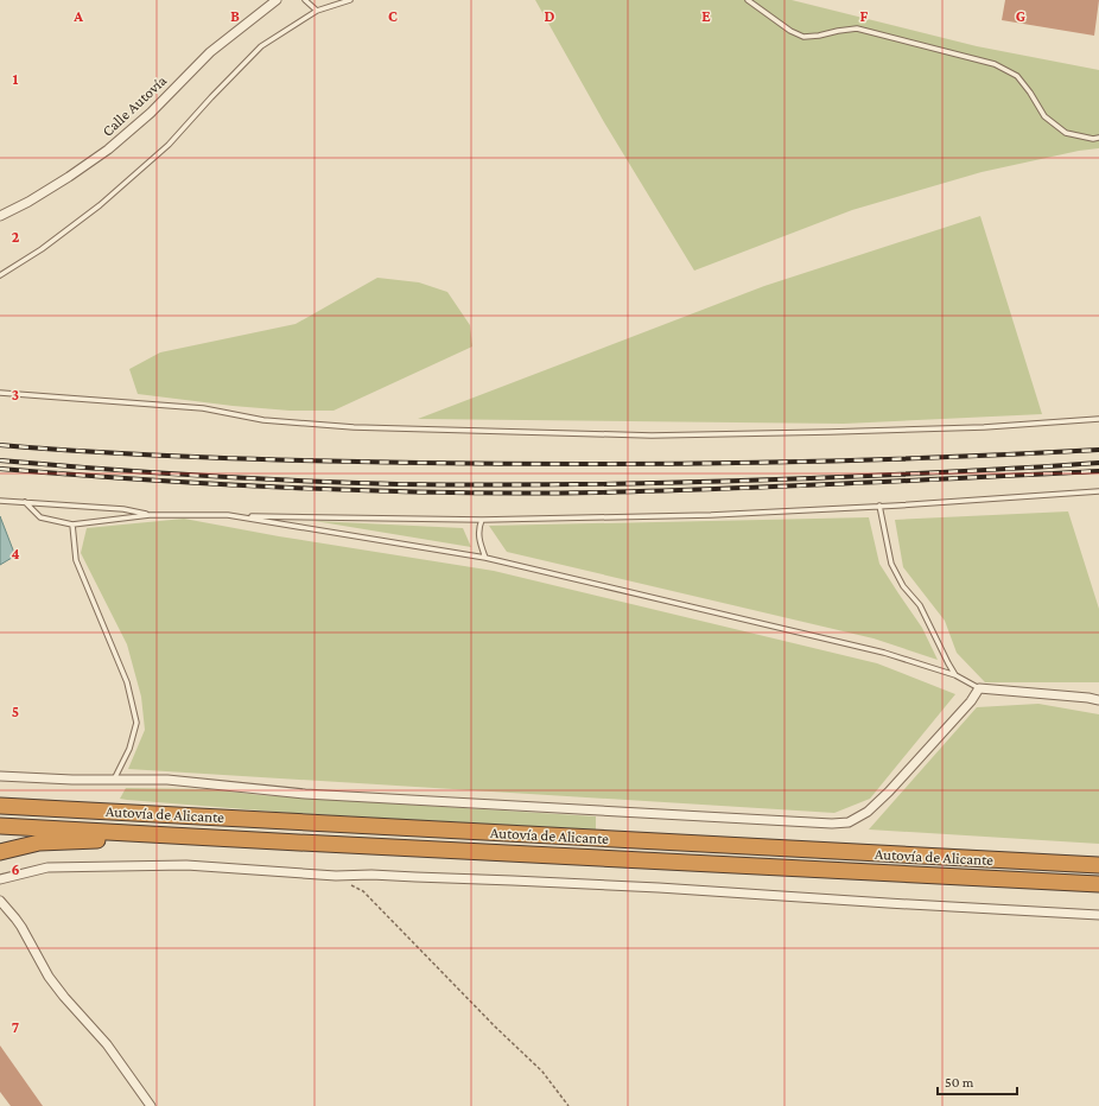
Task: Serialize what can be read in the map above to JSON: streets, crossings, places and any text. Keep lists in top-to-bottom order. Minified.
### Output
{"streets":{"highway":["Autovía de Alicante"],"street":["Calle Autovía"]},"scale_bar":"50 m","grid":{"columns":["A","B","C","D","E","F","G"],"rows":["1","2","3","4","5","6","7"]}}
